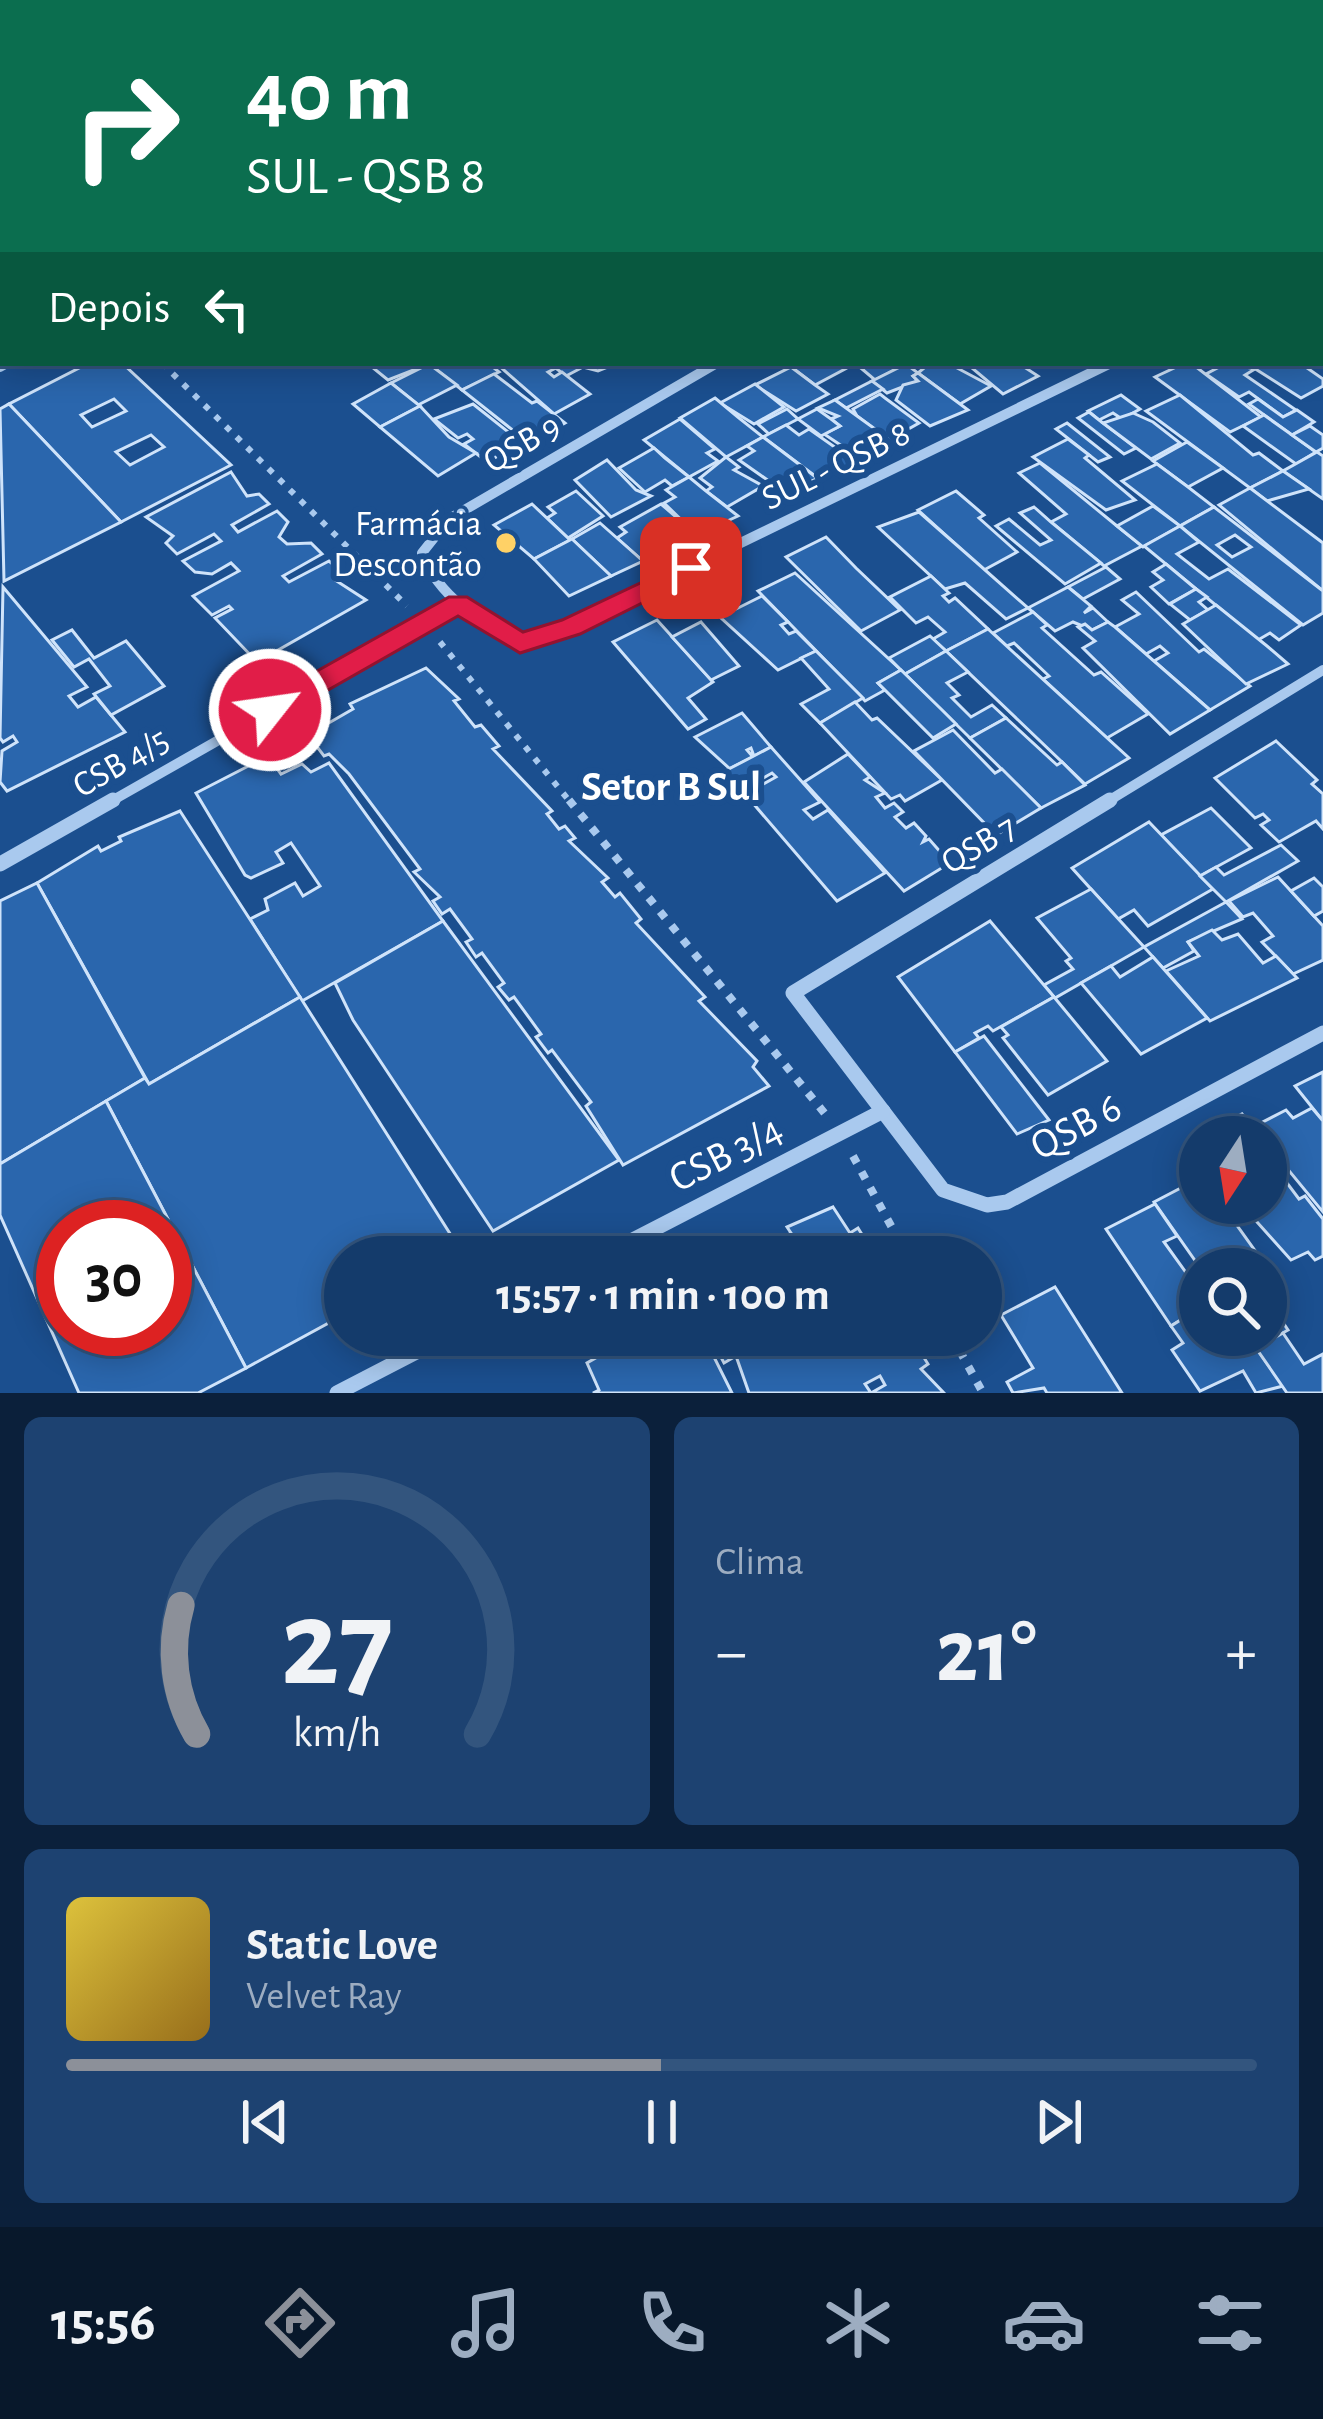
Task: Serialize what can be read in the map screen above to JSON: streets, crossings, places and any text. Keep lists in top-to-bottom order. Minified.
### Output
{"streets":{"street":["QSB 9","SUL - QSB 8","CSB 4/5","QSB 7","QSB 6","CSB 3/4"]},"crossings":[["QSB 9","SUL - QSB 8"],["QSB 9","CSB 4/5"],["SUL - QSB 8","CSB 4/5"],["QSB 7","QSB 6"],["QSB 7","CSB 3/4"],["QSB 6","CSB 3/4"]],"districts":["Setor B Sul"],"places":["Farmácia Descontão"],"north":"bottom","page":{"turn":["40 m","SUL - QSB 8"],"then":"Depois","limit":"30","trip":"15:57 · 1 min · 100 m","tile":"Clima","heat":["−","21°","+"],"song":["Static Love","Velvet Ray"],"tabs":"15:56","gauge":["27","km/h"]}}
